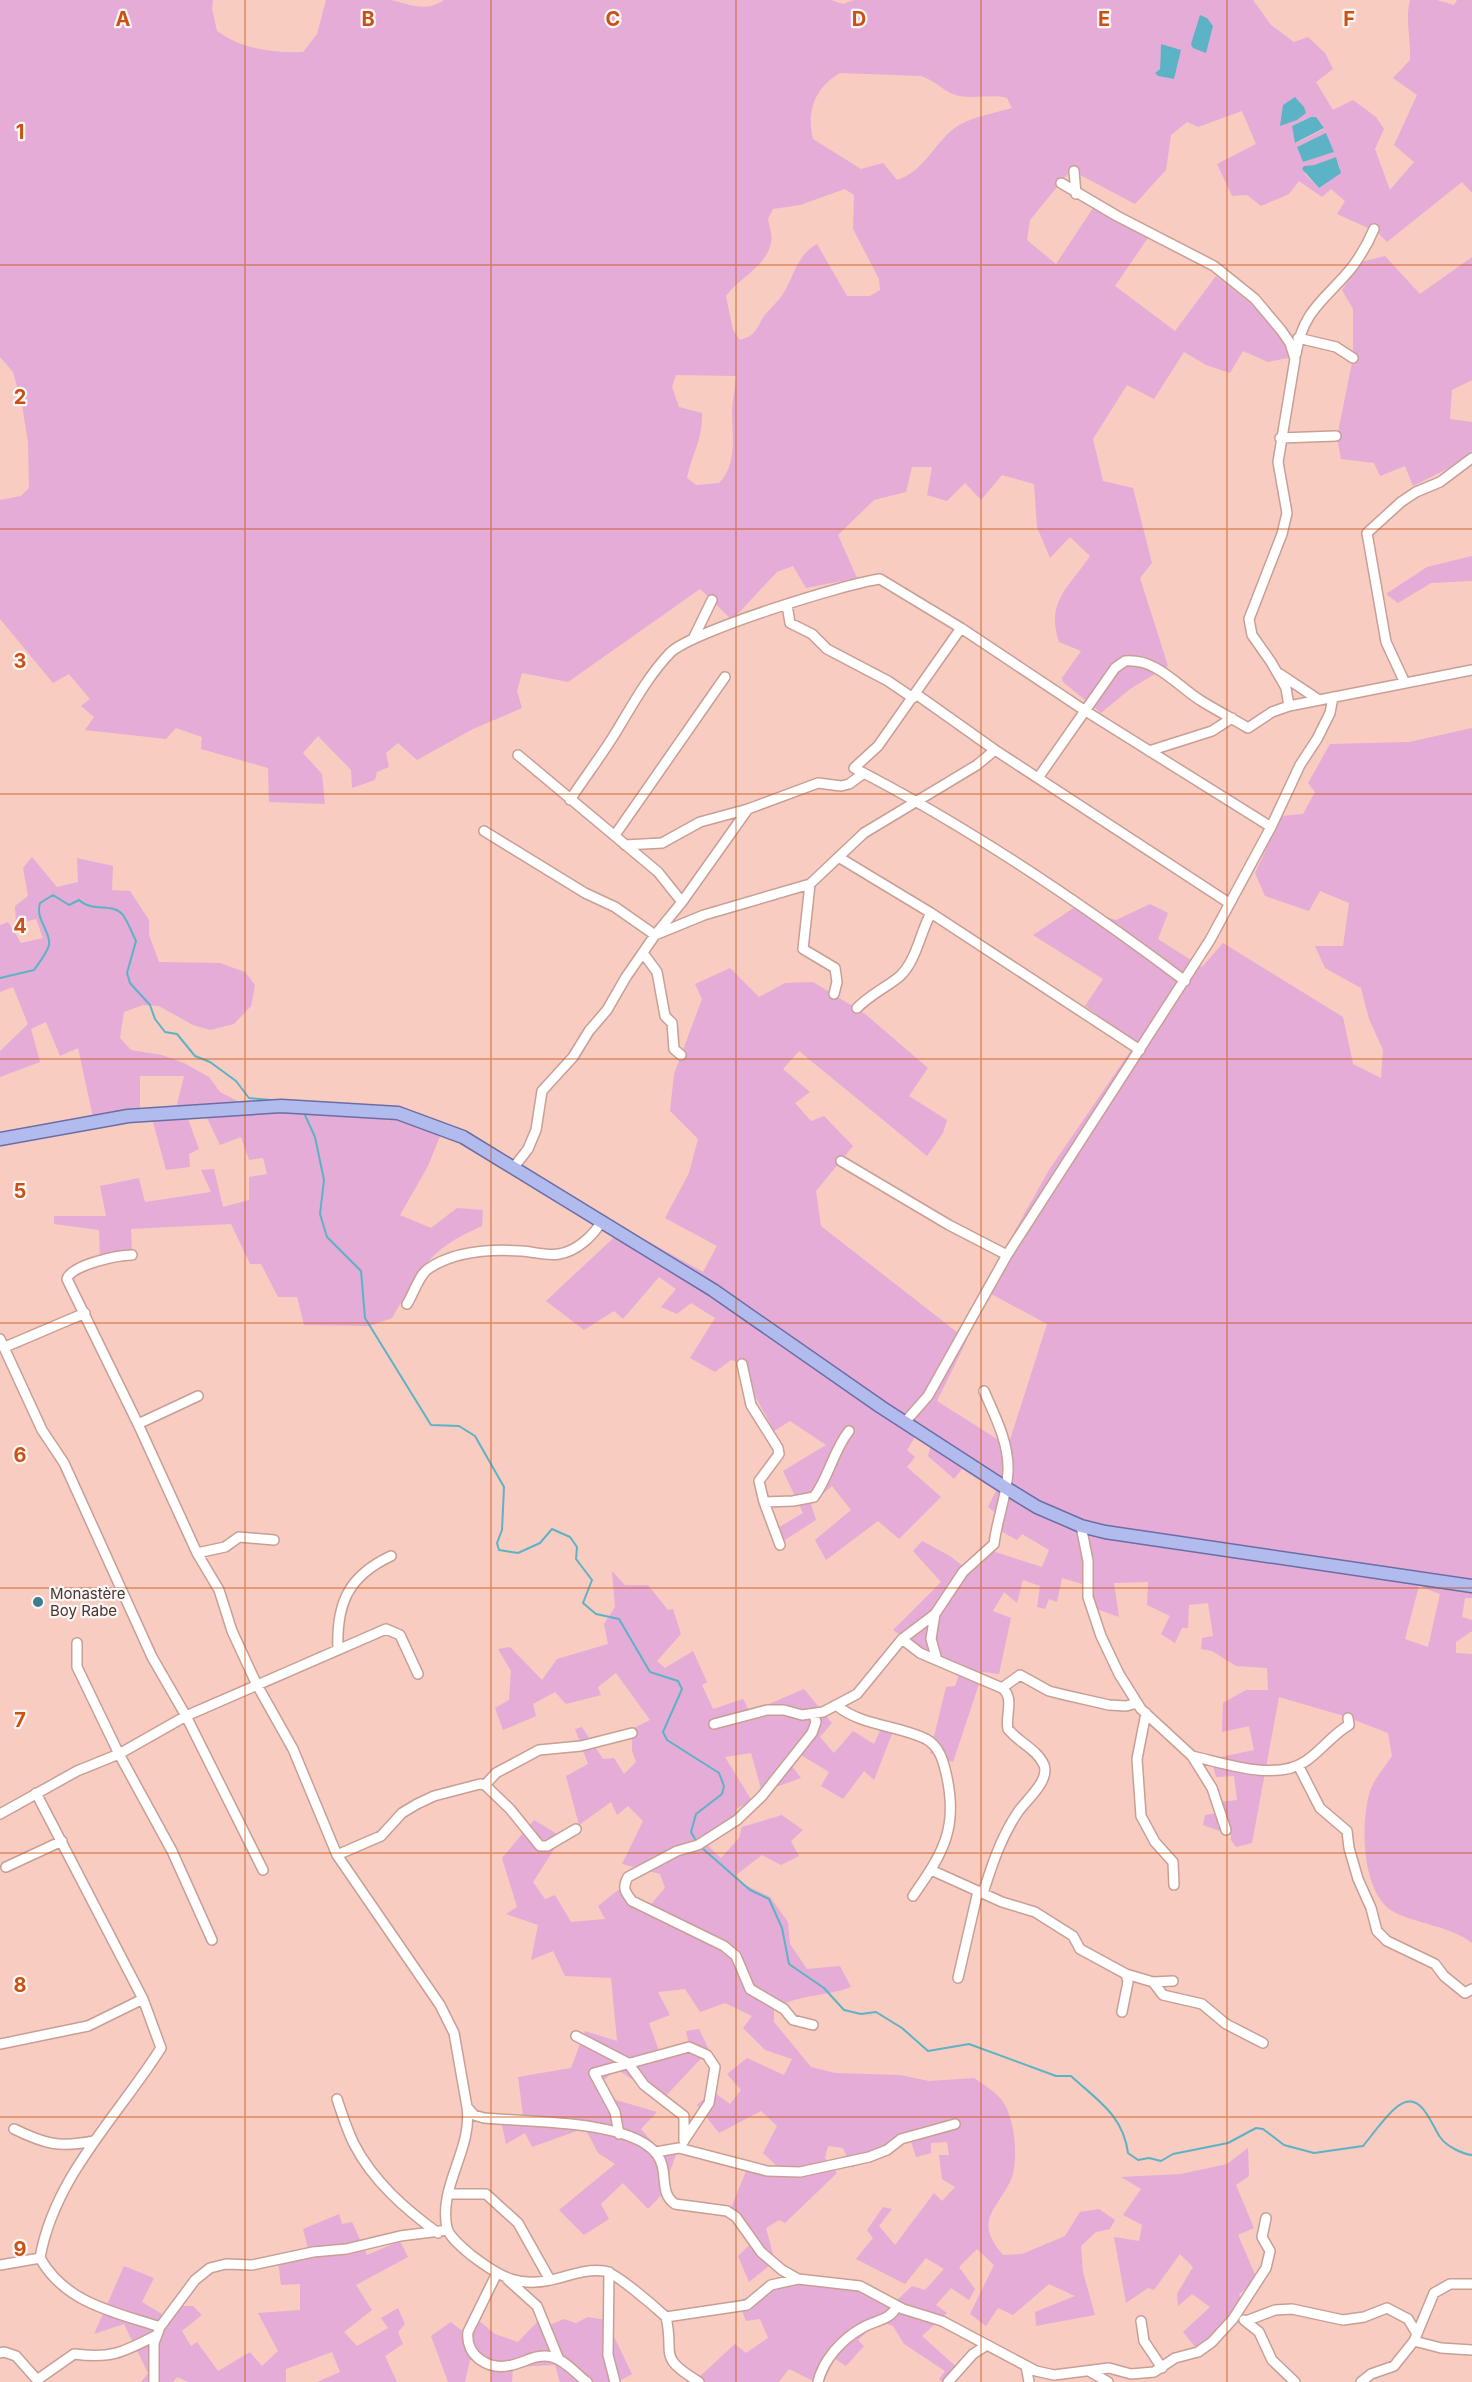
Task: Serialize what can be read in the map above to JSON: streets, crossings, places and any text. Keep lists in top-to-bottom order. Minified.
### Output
{"places":["Monastère Boy Rabe"],"grid":{"columns":["A","B","C","D","E","F"],"rows":["1","2","3","4","5","6","7","8","9"]}}
